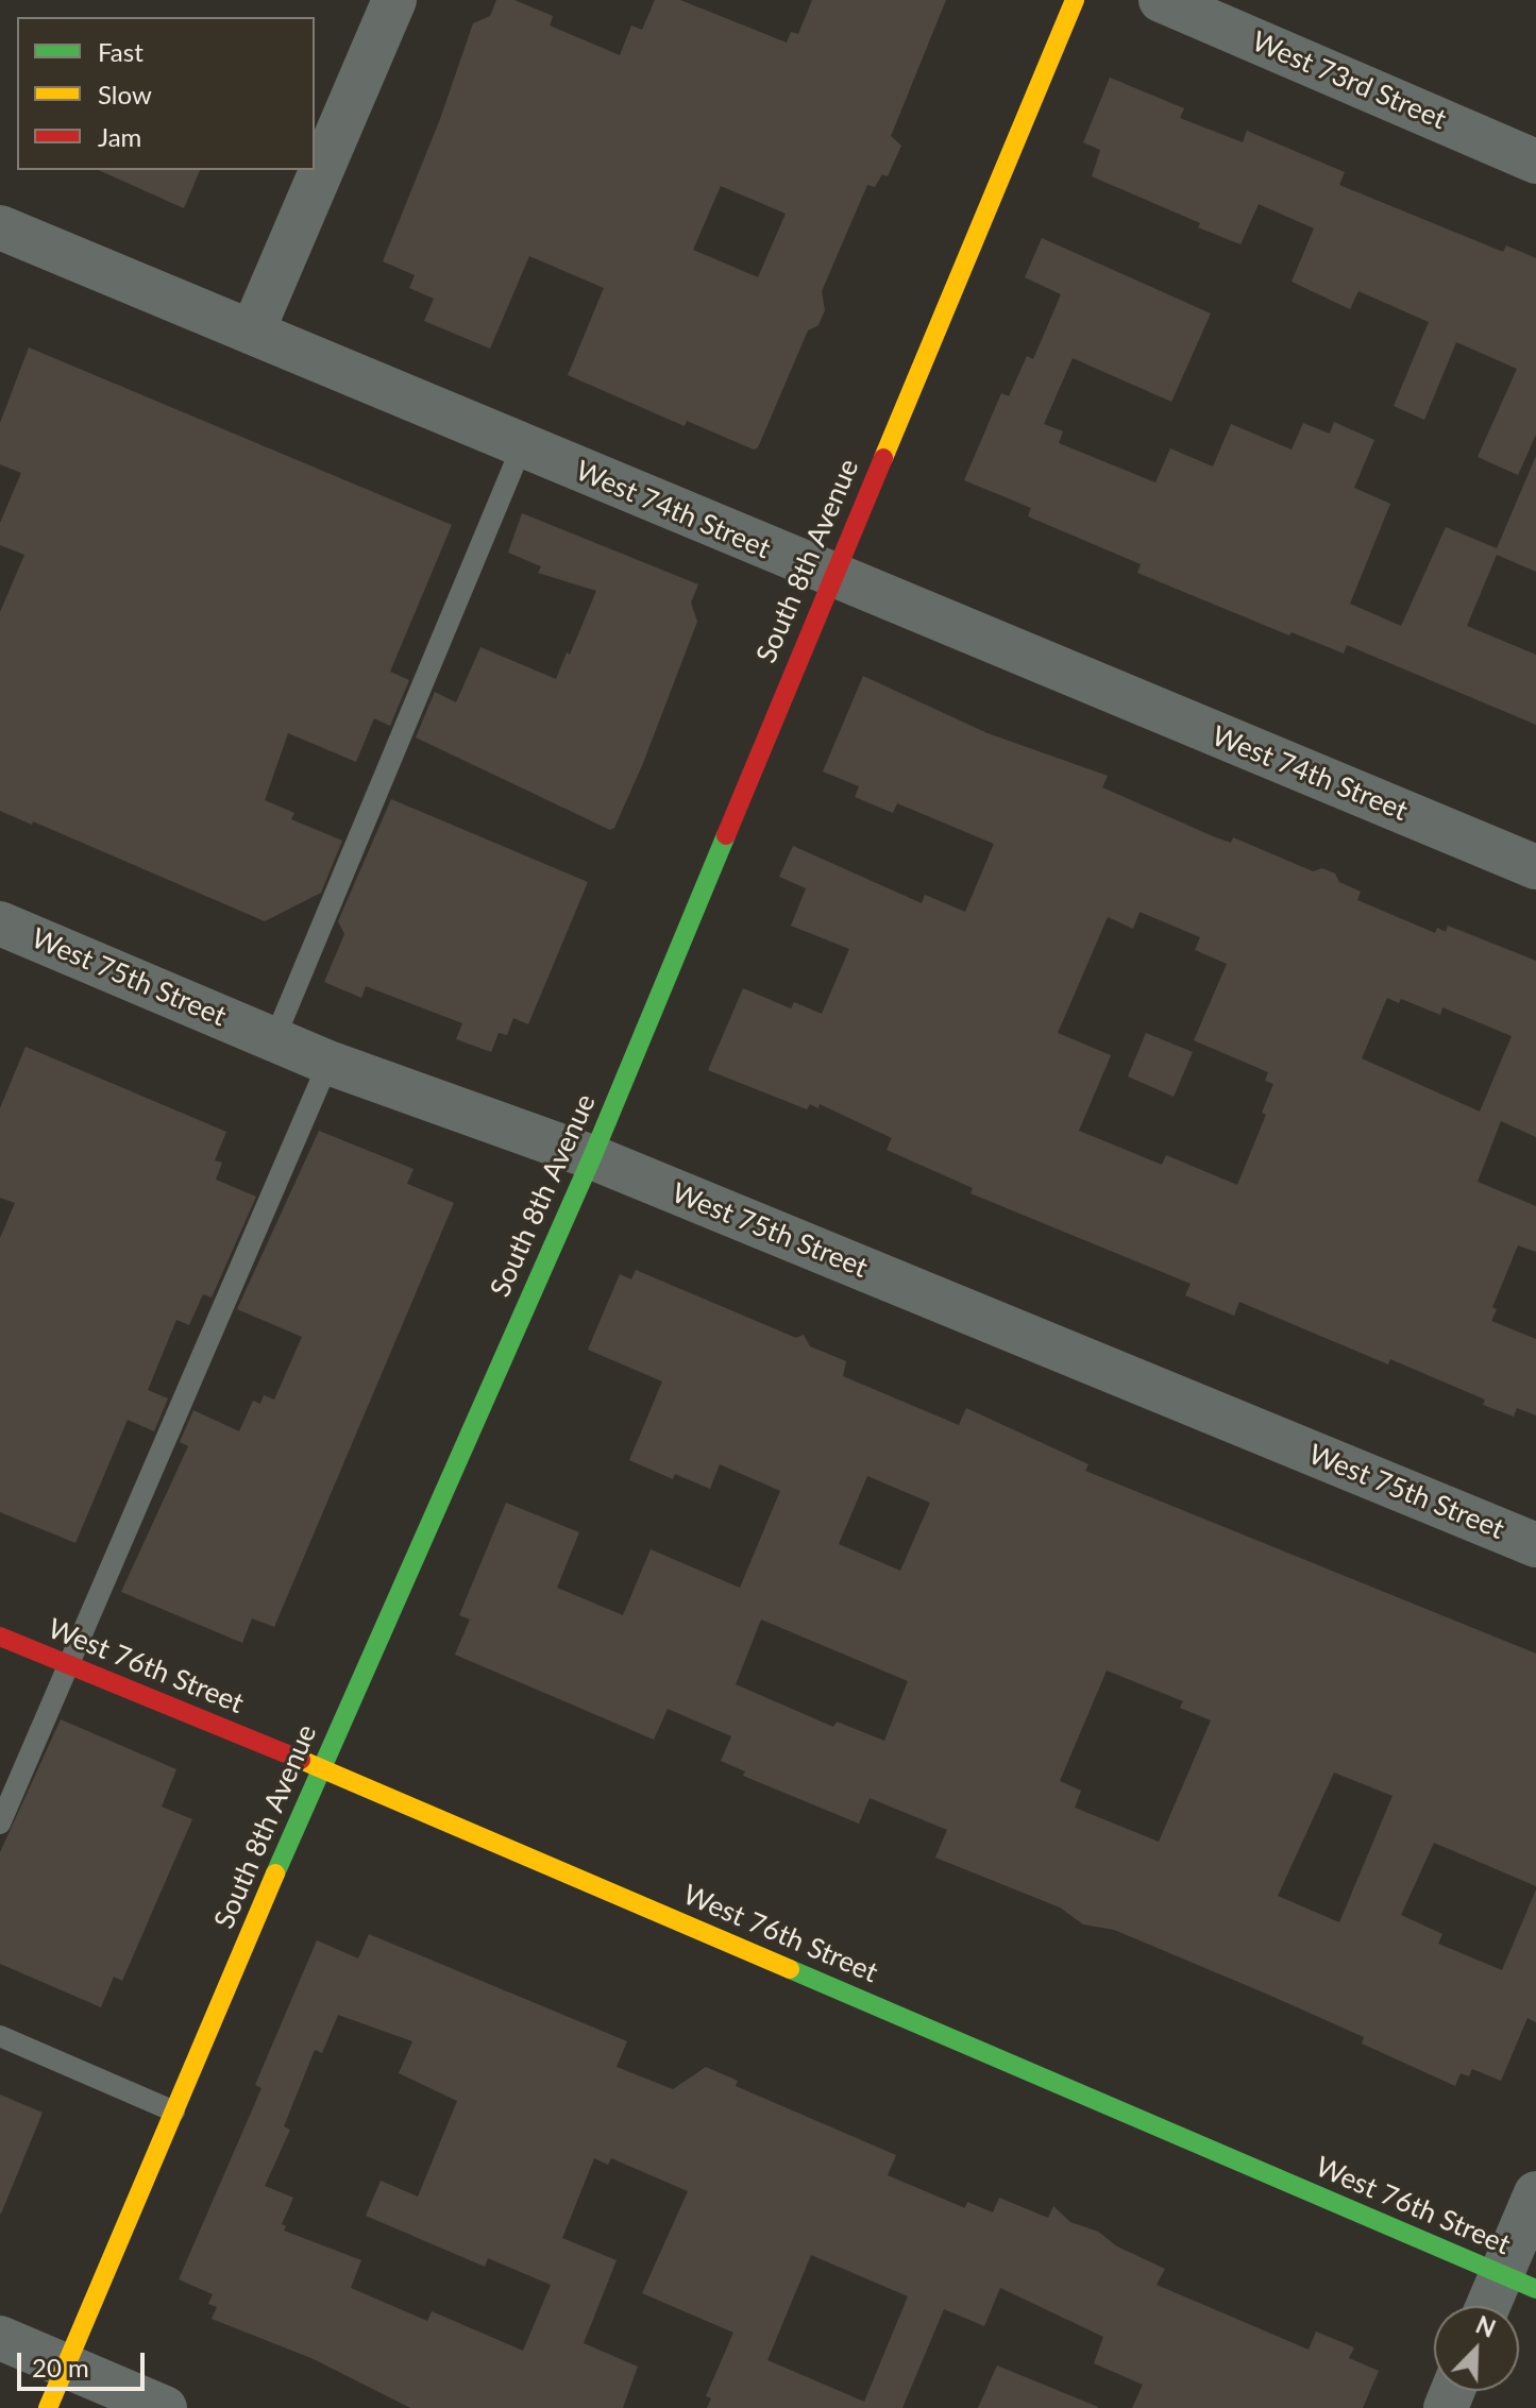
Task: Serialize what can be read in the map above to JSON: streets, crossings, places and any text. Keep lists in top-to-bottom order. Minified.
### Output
{"streets":{"street":["West 73rd Street","West 74th Street","South 8th Avenue","West 75th Street","West 76th Street"]},"crossings":[["West 74th Street","South 8th Avenue"],["South 8th Avenue","West 75th Street"],["South 8th Avenue","West 76th Street"]],"legend":["Fast","Slow","Jam"],"scale_bar":"20 m","north":"top right"}
